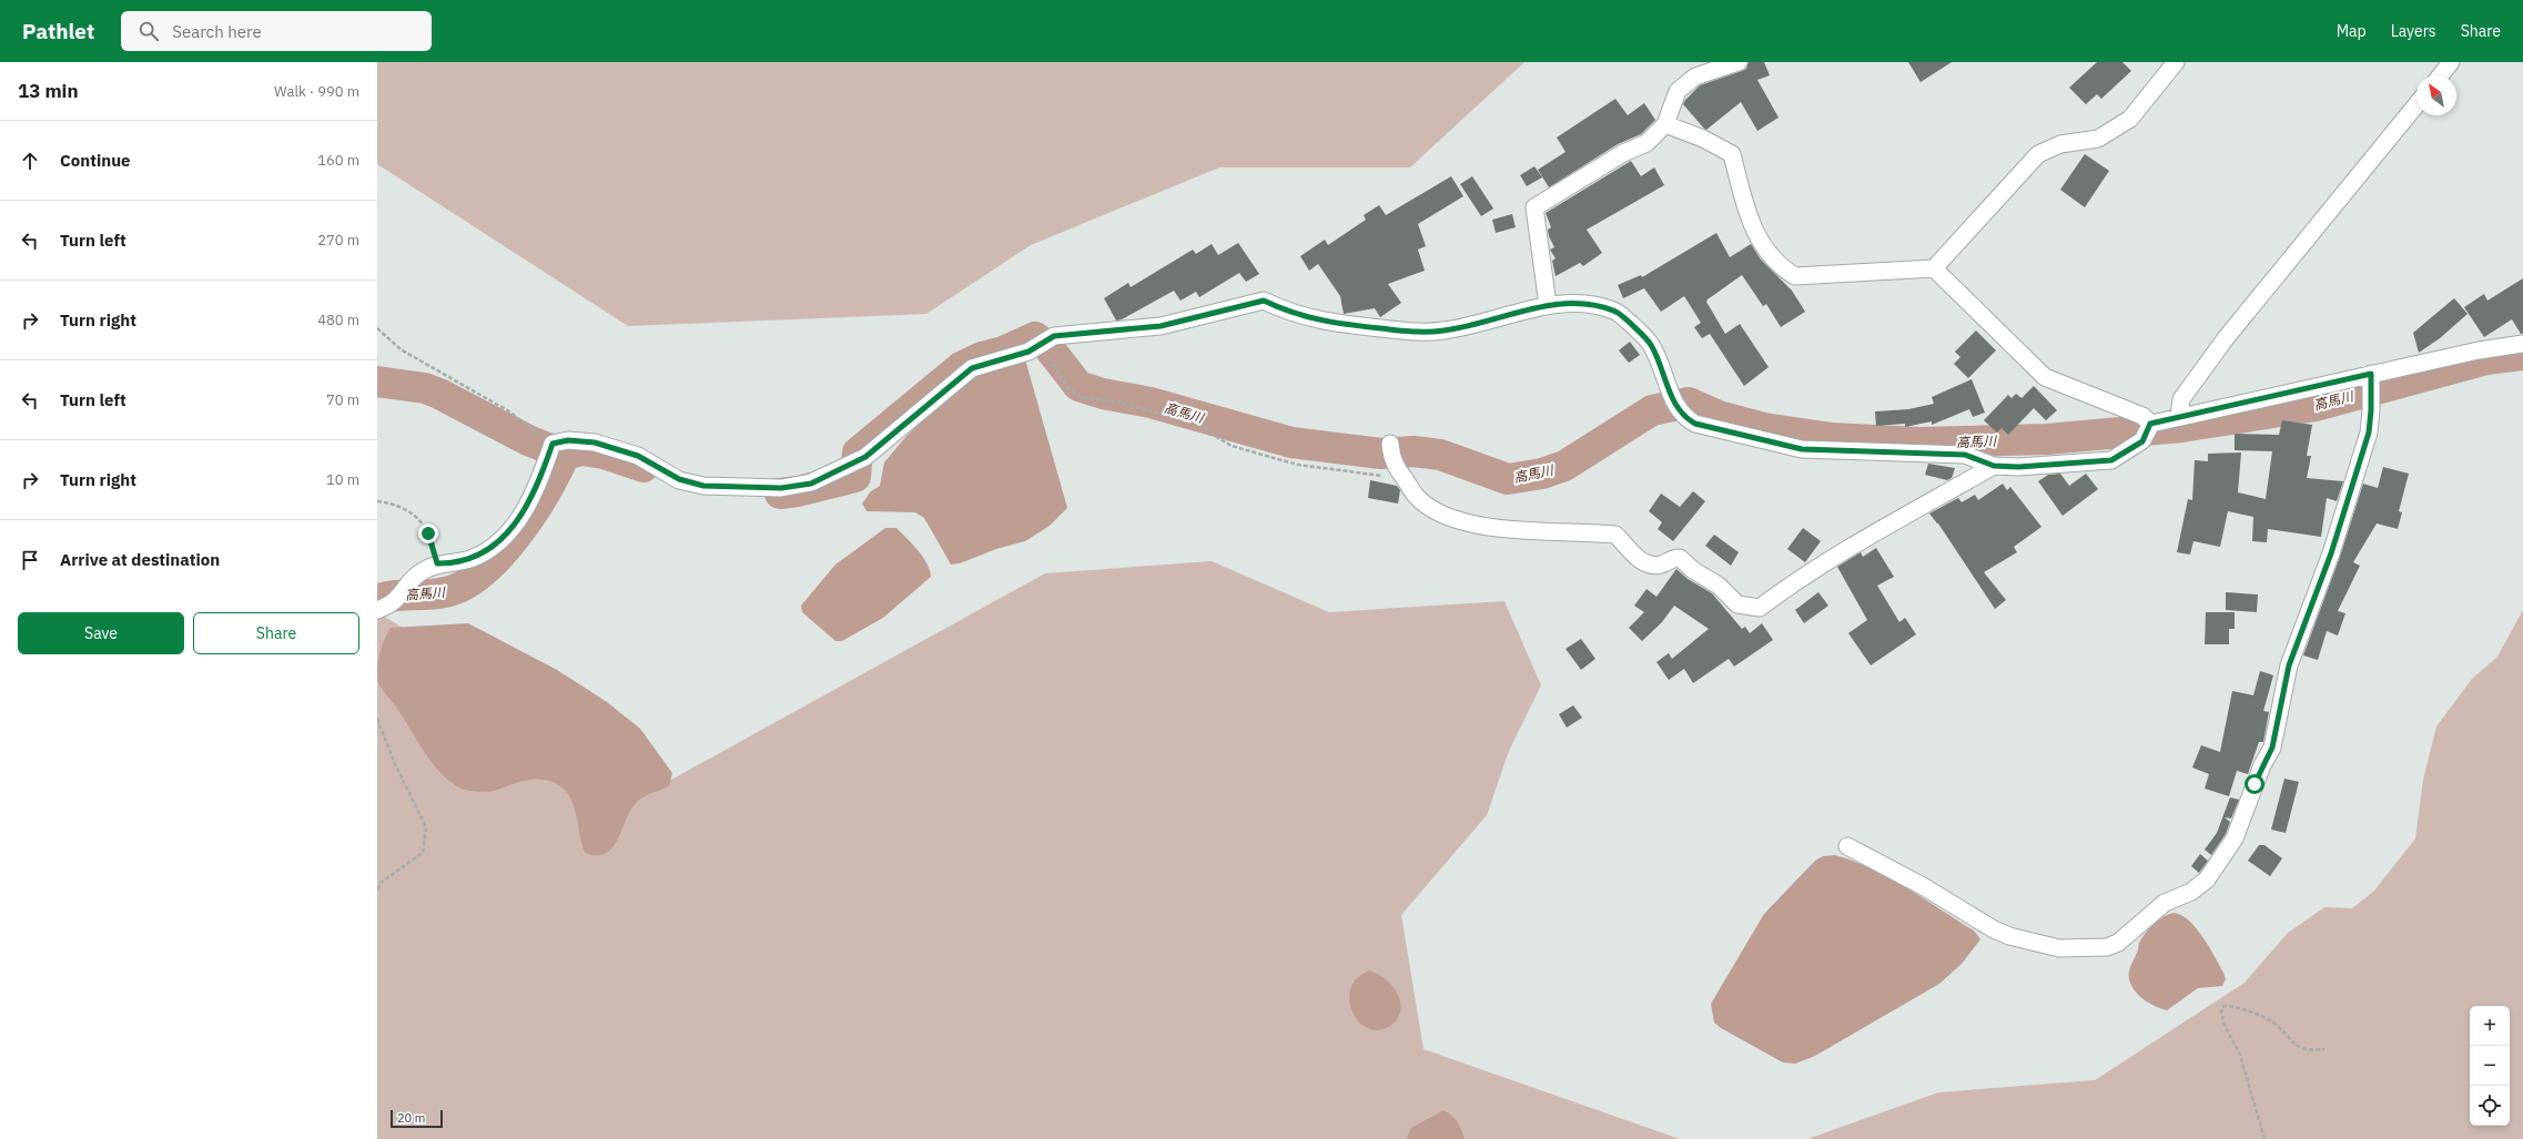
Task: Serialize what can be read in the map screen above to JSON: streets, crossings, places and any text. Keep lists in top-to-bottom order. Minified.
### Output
{"water":["高馬川"],"scale_bar":"20 m","north":"top left","page":{"header":"Pathlet","search":"Search here","nav":["Map","Layers","Share"],"heading":["13 min","Walk · 990 m"],"list":[["Continue","160 m"],["Turn left","270 m"],["Turn right","480 m"],["Turn left","70 m"],["Turn right","10 m"],"Arrive at destination"],"buttons":["Save","Share"],"map_buttons":["+","−"],"scale":"20 m"}}
